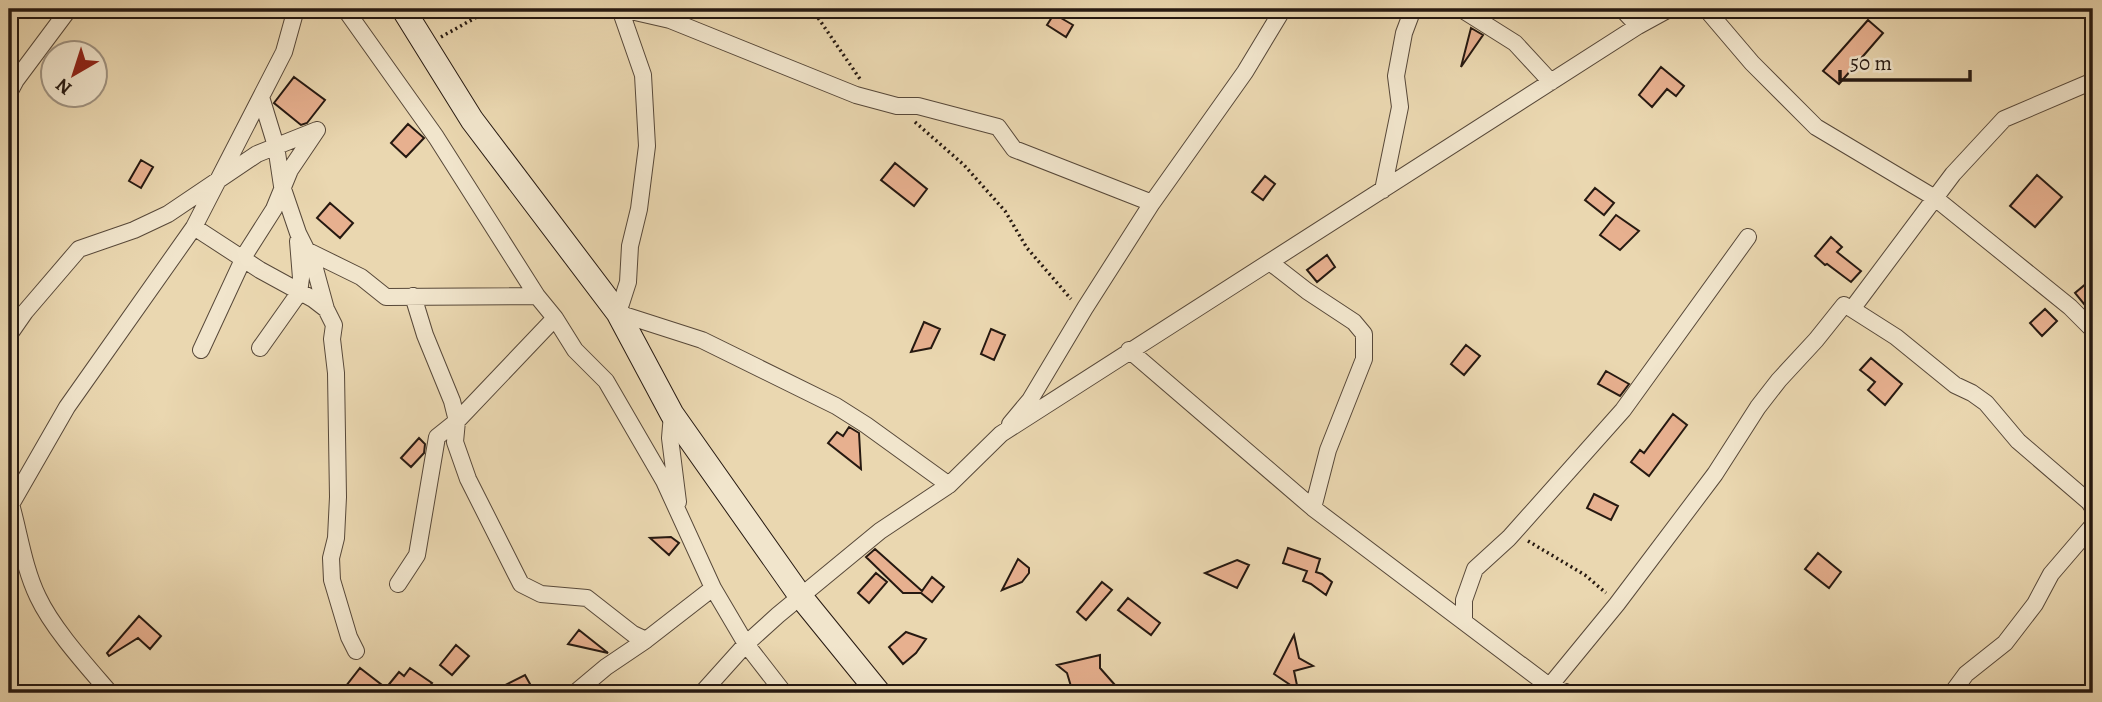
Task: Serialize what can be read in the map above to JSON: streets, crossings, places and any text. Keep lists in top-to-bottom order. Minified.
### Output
{"scale_bar":"50 m","north":"bottom left"}
